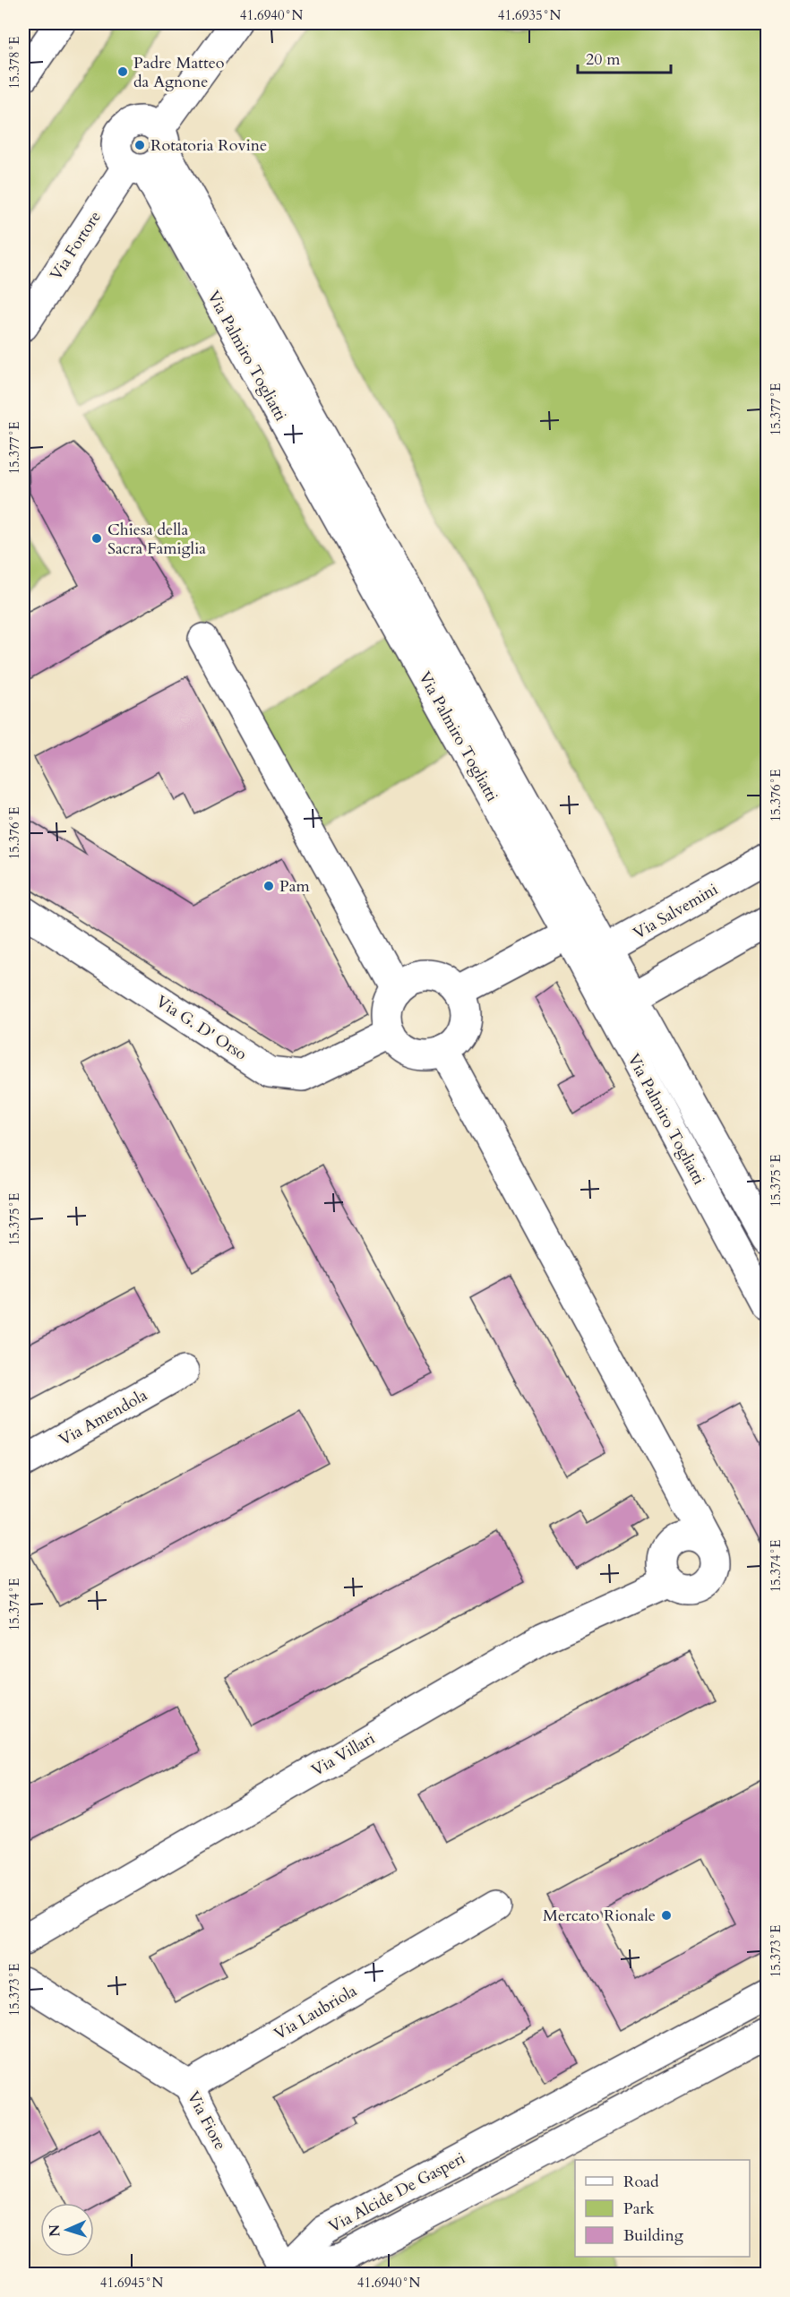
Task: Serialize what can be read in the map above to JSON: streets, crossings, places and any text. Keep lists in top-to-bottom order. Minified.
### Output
{"streets":{"street":["Via Fortore","Via Palmiro Togliatti","Via Salvemini","Via G. D' Orso","Via Amendola","Via Villari","Via Laubriola","Via Fiore","Via Alcide De Gasperi"]},"crossings":[["Via Fortore","Via Palmiro Togliatti"],["Via Palmiro Togliatti","Via Salvemini"],["Via G. D' Orso","Via Villari"],["Via Laubriola","Via Fiore"],["Via Fiore","Via Alcide De Gasperi"]],"places":["Padre Matteo da Agnone","Rotatoria Rovine","Chiesa della Sacra Famiglia","Pam","Mercato Rionale"],"legend":["Road","Park","Building"],"scale_bar":"20 m","north":"left","coordinates":["41.6940°N","41.6935°N","15.378°E","15.377°E","15.376°E","15.375°E","15.374°E","15.373°E","41.6945°N"]}
